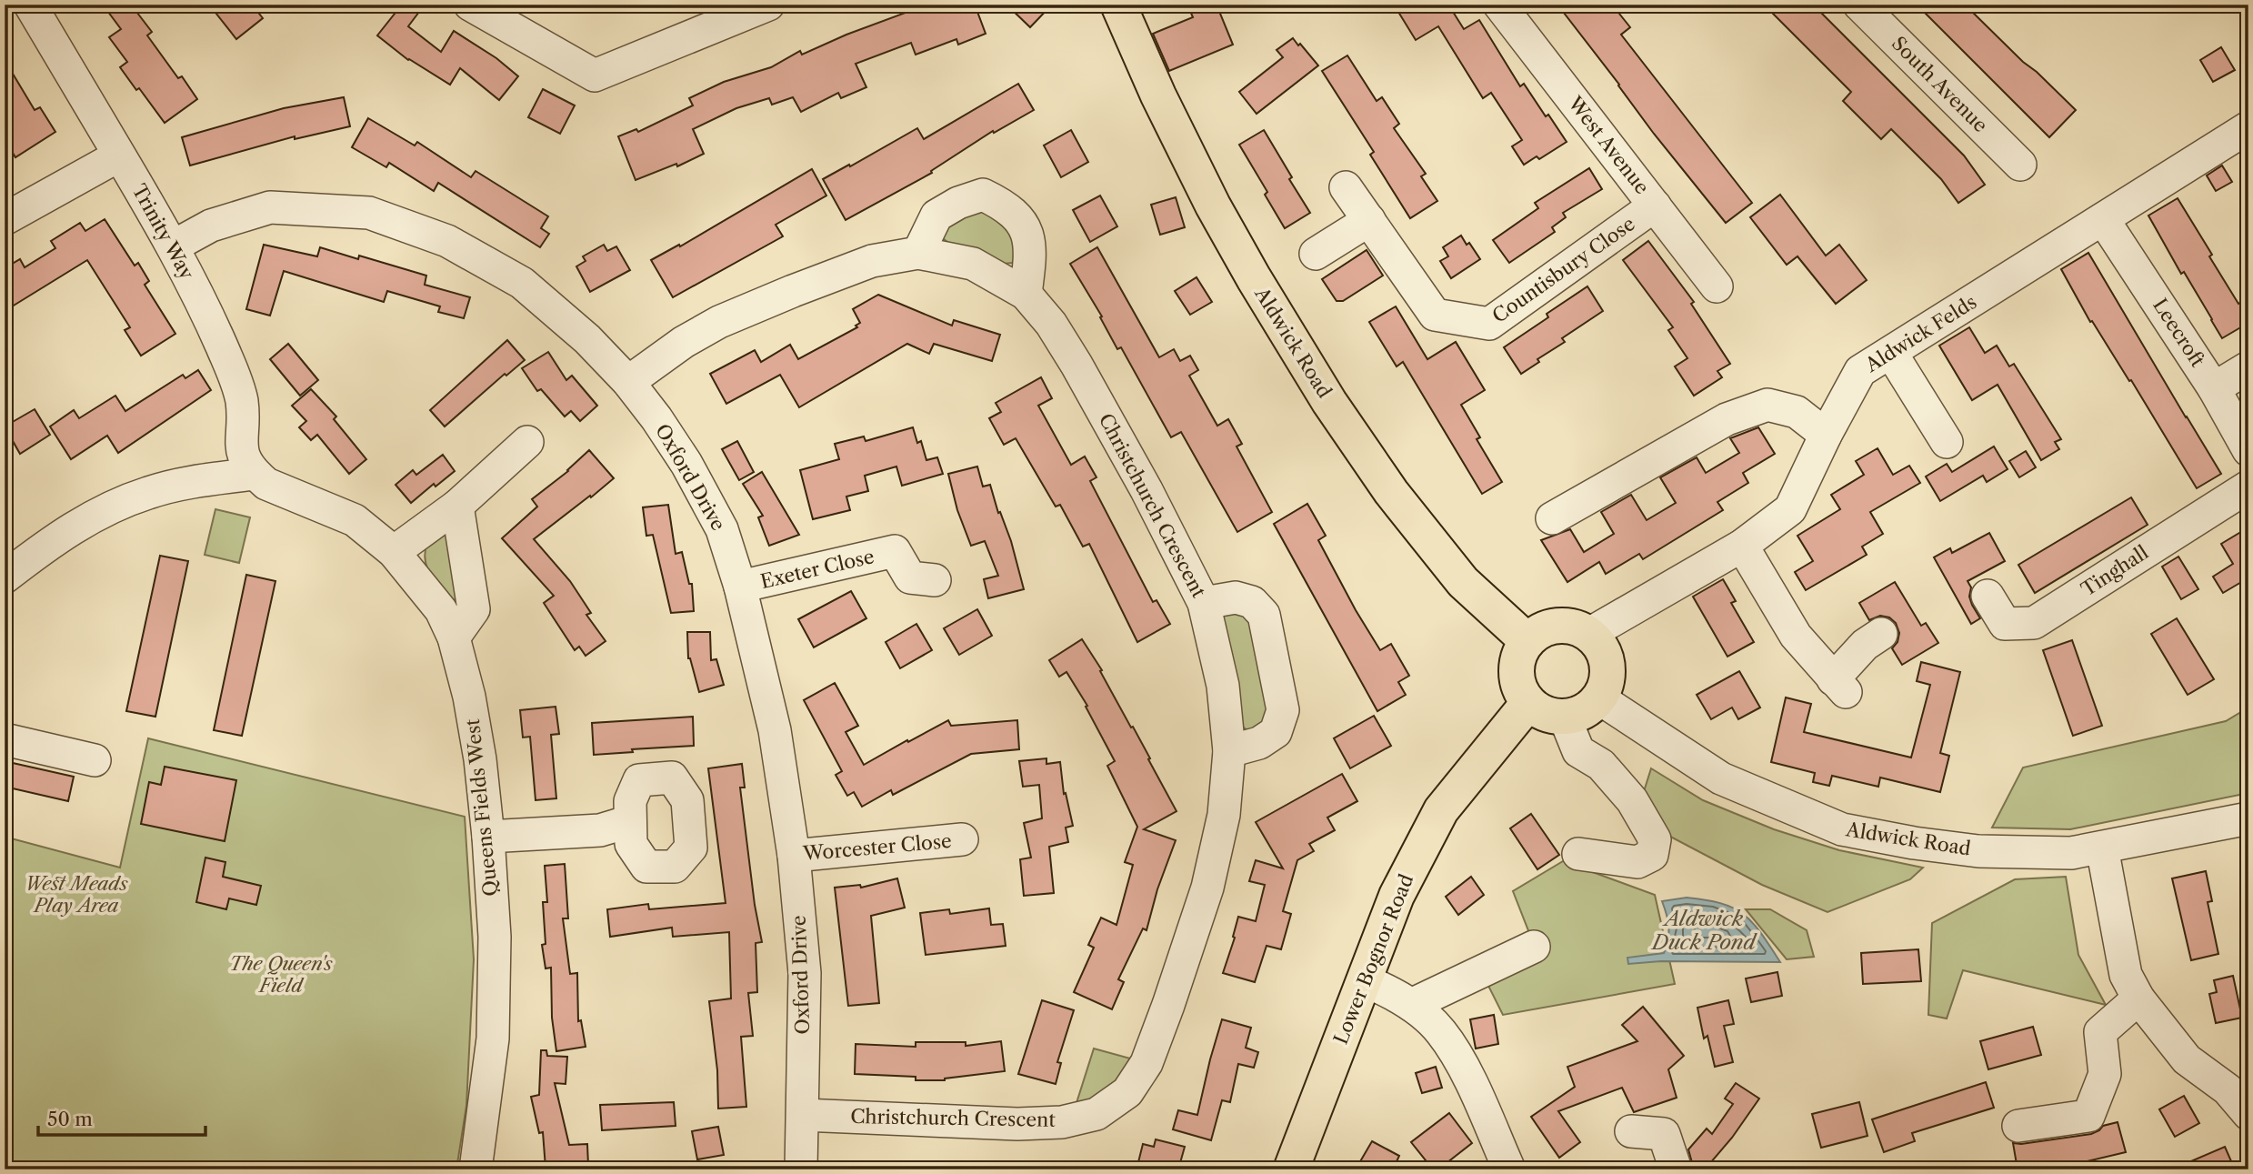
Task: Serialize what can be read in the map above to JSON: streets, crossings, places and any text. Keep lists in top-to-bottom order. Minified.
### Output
{"streets":{"main road":["Aldwick Road","Lower Bognor Road"],"street":["South Avenue","West Avenue","Trinity Way","Countisbury Close","Leecroft","Aldwick Felds","Oxford Drive","Christchurch Crescent","Exeter Close","Tinghall","Queens Fields West","Worcester Close"]},"crossings":[["West Avenue","Countisbury Close"],["Trinity Way","Oxford Drive"],["Trinity Way","Queens Fields West"],["Leecroft","Aldwick Felds"],["Aldwick Felds","Aldwick Road"],["Aldwick Felds","Lower Bognor Road"],["Aldwick Road","Lower Bognor Road"],["Oxford Drive","Christchurch Crescent"],["Oxford Drive","Exeter Close"],["Oxford Drive","Worcester Close"]],"water":["Aldwick Duck Pond"],"parks":["West Meads Play Area","The Queen's Field"],"scale_bar":"50 m"}
